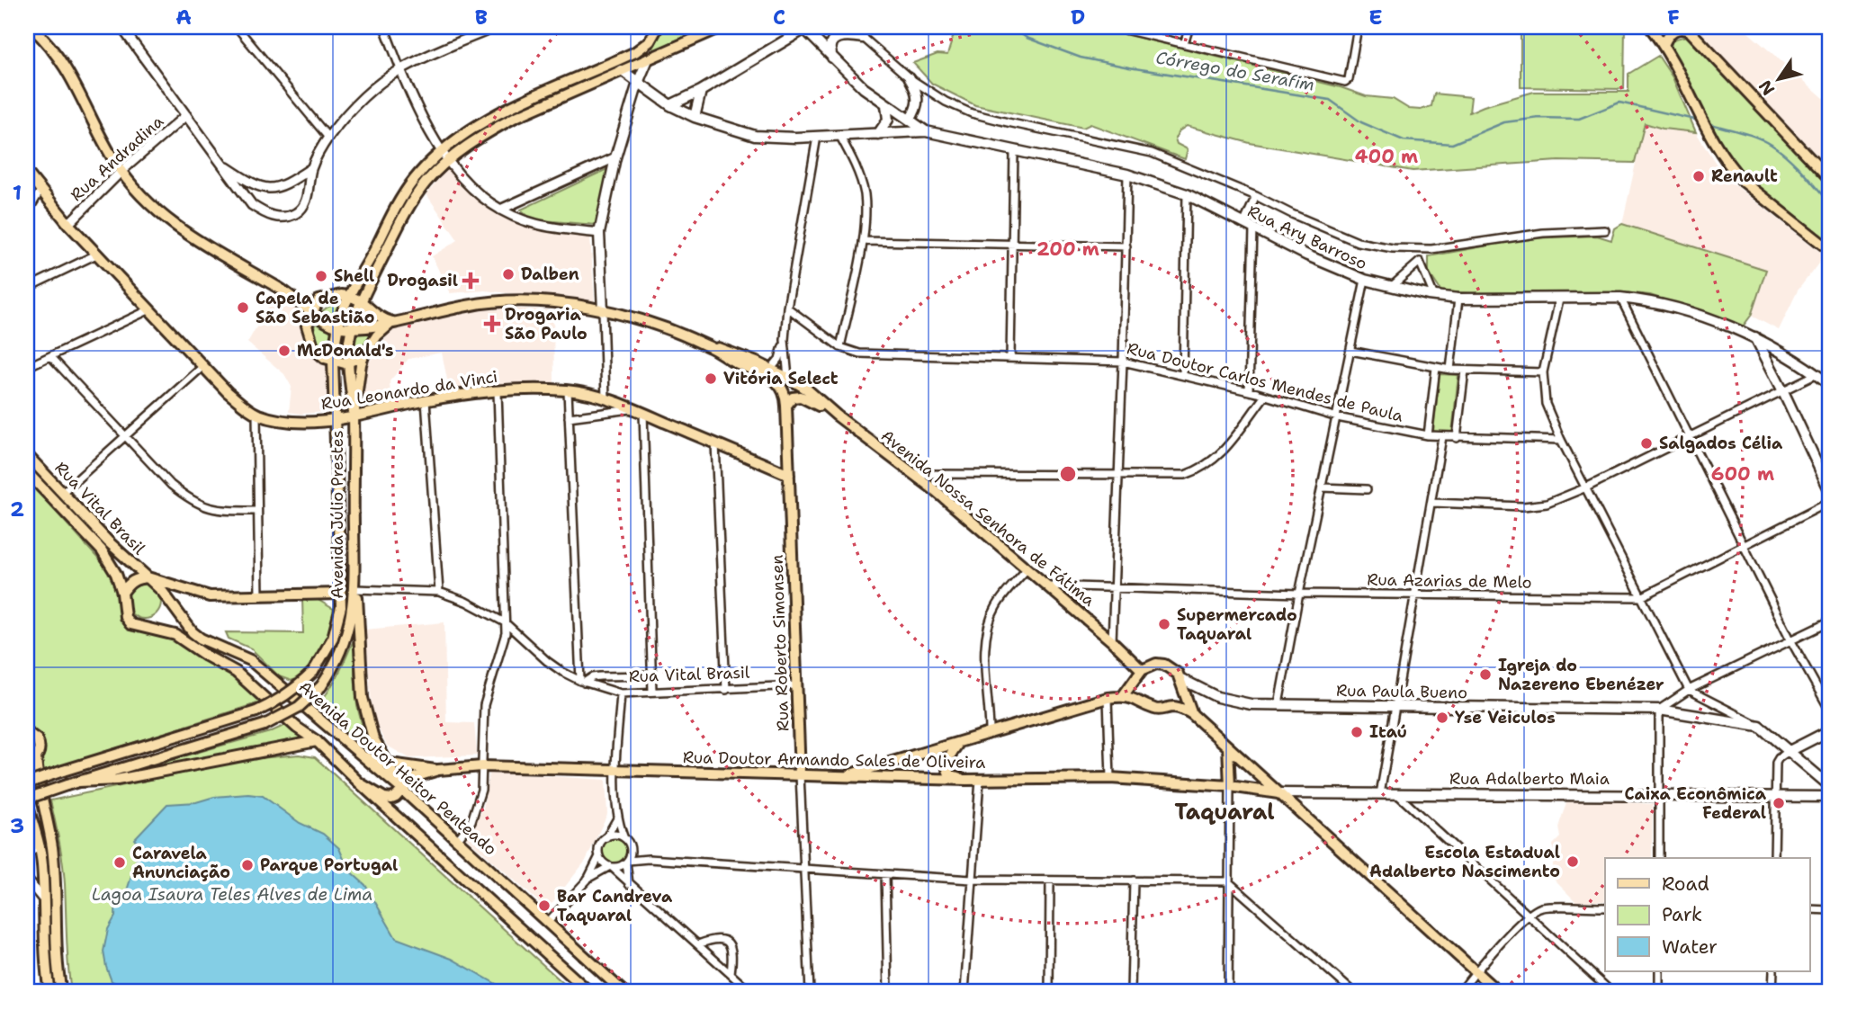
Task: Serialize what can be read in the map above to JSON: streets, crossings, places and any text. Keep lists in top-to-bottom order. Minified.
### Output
{"streets":{"main road":["Rua Ary Barroso","Rua Leonardo da Vinci","Rua Vital Brasil","Avenida Júlio Prestes","Avenida Nossa Senhora de Fátima","Rua Roberto Simonsen","Rua Paula Bueno","Rua Doutor Armando Sales de Oliveira","Avenida Doutor Heitor Penteado","Rua Adalberto Maia"],"street":["Rua Andradina","Rua Doutor Carlos Mendes de Paula","Rua Azarias de Melo"]},"crossings":[["Rua Andradina","Rua Leonardo da Vinci"],["Rua Andradina","Avenida Nossa Senhora de Fátima"],["Rua Leonardo da Vinci","Avenida Júlio Prestes"],["Rua Leonardo da Vinci","Rua Roberto Simonsen"],["Rua Vital Brasil","Avenida Júlio Prestes"],["Rua Vital Brasil","Rua Roberto Simonsen"],["Rua Vital Brasil","Avenida Doutor Heitor Penteado"],["Avenida Júlio Prestes","Avenida Nossa Senhora de Fátima"],["Avenida Nossa Senhora de Fátima","Rua Azarias de Melo"],["Avenida Nossa Senhora de Fátima","Rua Roberto Simonsen"],["Rua Roberto Simonsen","Rua Doutor Armando Sales de Oliveira"],["Rua Doutor Armando Sales de Oliveira","Rua Adalberto Maia"]],"districts":["Taquaral"],"water":["Córrego do Serafim","Lagoa Isaura Teles Alves de Lima"],"places":{"other":["Renault","Dalben","Shell","Capela de São Sebastião","McDonald's","Vitória Select","Salgados Célia","Supermercado Taquaral","Igreja do Nazereno Ebenézer","Yse Veiculos","Itaú","Caixa Econômica Federal","Escola Estadual Adalberto Nascimento","Caravela Anunciação","Parque Portugal","Bar Candreva Taquaral"],"health":["Drogasil","Drogaria São Paulo"]},"legend":["Road","Park","Water"],"north":"bottom left","grid":{"columns":["A","B","C","D","E","F"],"rows":["1","2","3"]},"rings":["400 m","200 m","600 m"]}
